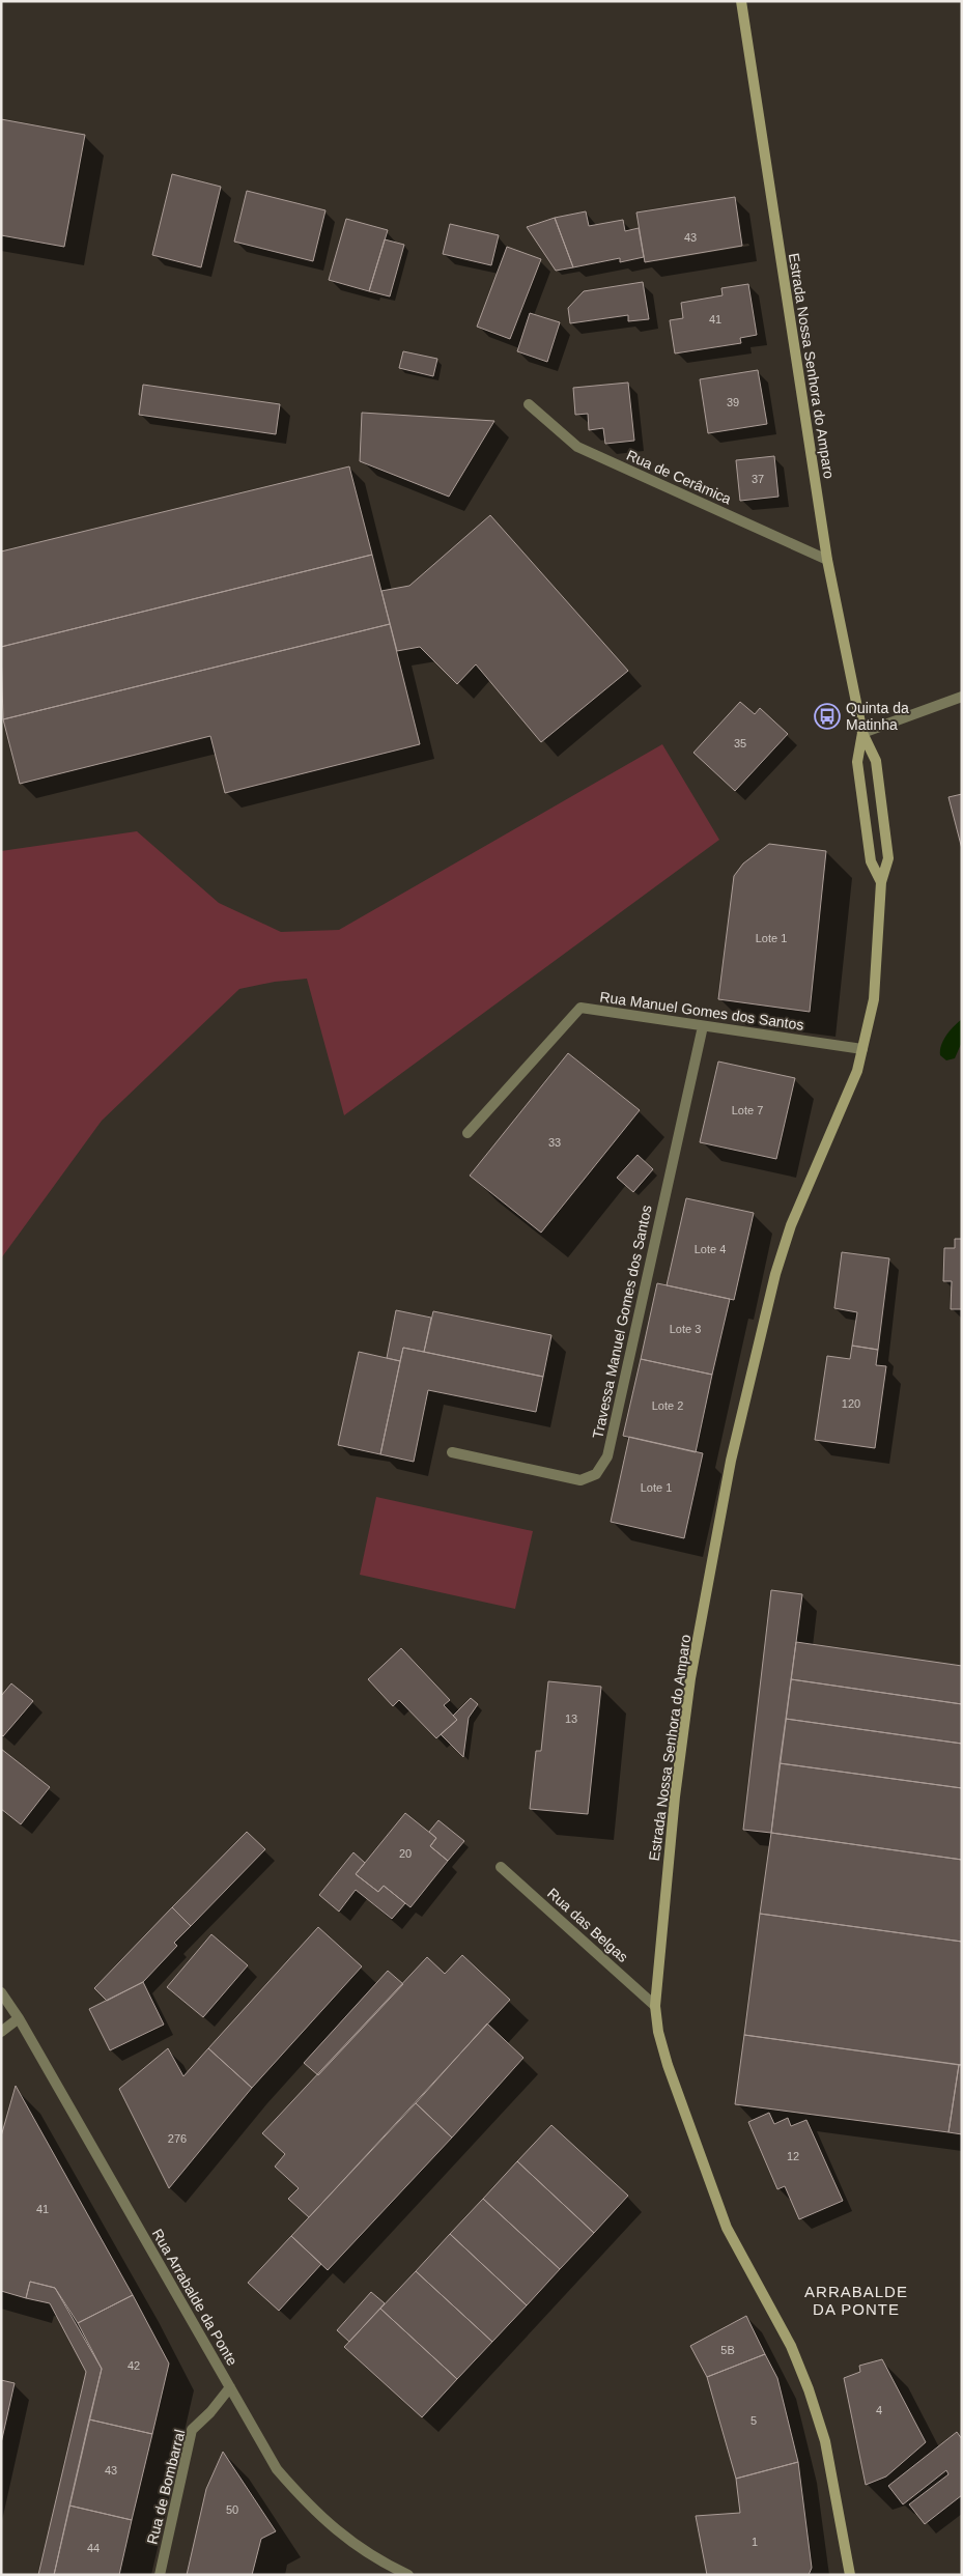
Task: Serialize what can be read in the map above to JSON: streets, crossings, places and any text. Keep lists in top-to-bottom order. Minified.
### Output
{"streets":{"main road":["Estrada Nossa Senhora do Amparo"],"street":["Rua de Cerâmica","Rua Manuel Gomes dos Santos","Travessa Manuel Gomes dos Santos","Rua das Belgas","Rua Arrabalde da Ponte","Rua de Bombarral"]},"crossings":[["Estrada Nossa Senhora do Amparo","Rua de Cerâmica"],["Estrada Nossa Senhora do Amparo","Rua Manuel Gomes dos Santos"],["Estrada Nossa Senhora do Amparo","Rua das Belgas"],["Rua Manuel Gomes dos Santos","Travessa Manuel Gomes dos Santos"],["Rua Arrabalde da Ponte","Rua de Bombarral"]],"districts":["ARRABALDE DA PONTE"],"places":{"bus stop":["Quinta da Matinha"]},"house_numbers":["43","41","39","37","35","Lote 1","Lote 7","33","Lote 4","Lote 3","120","Lote 2","Lote 1","13","20","276","12","41","5B","42","4","5","43","50","1","44"]}
